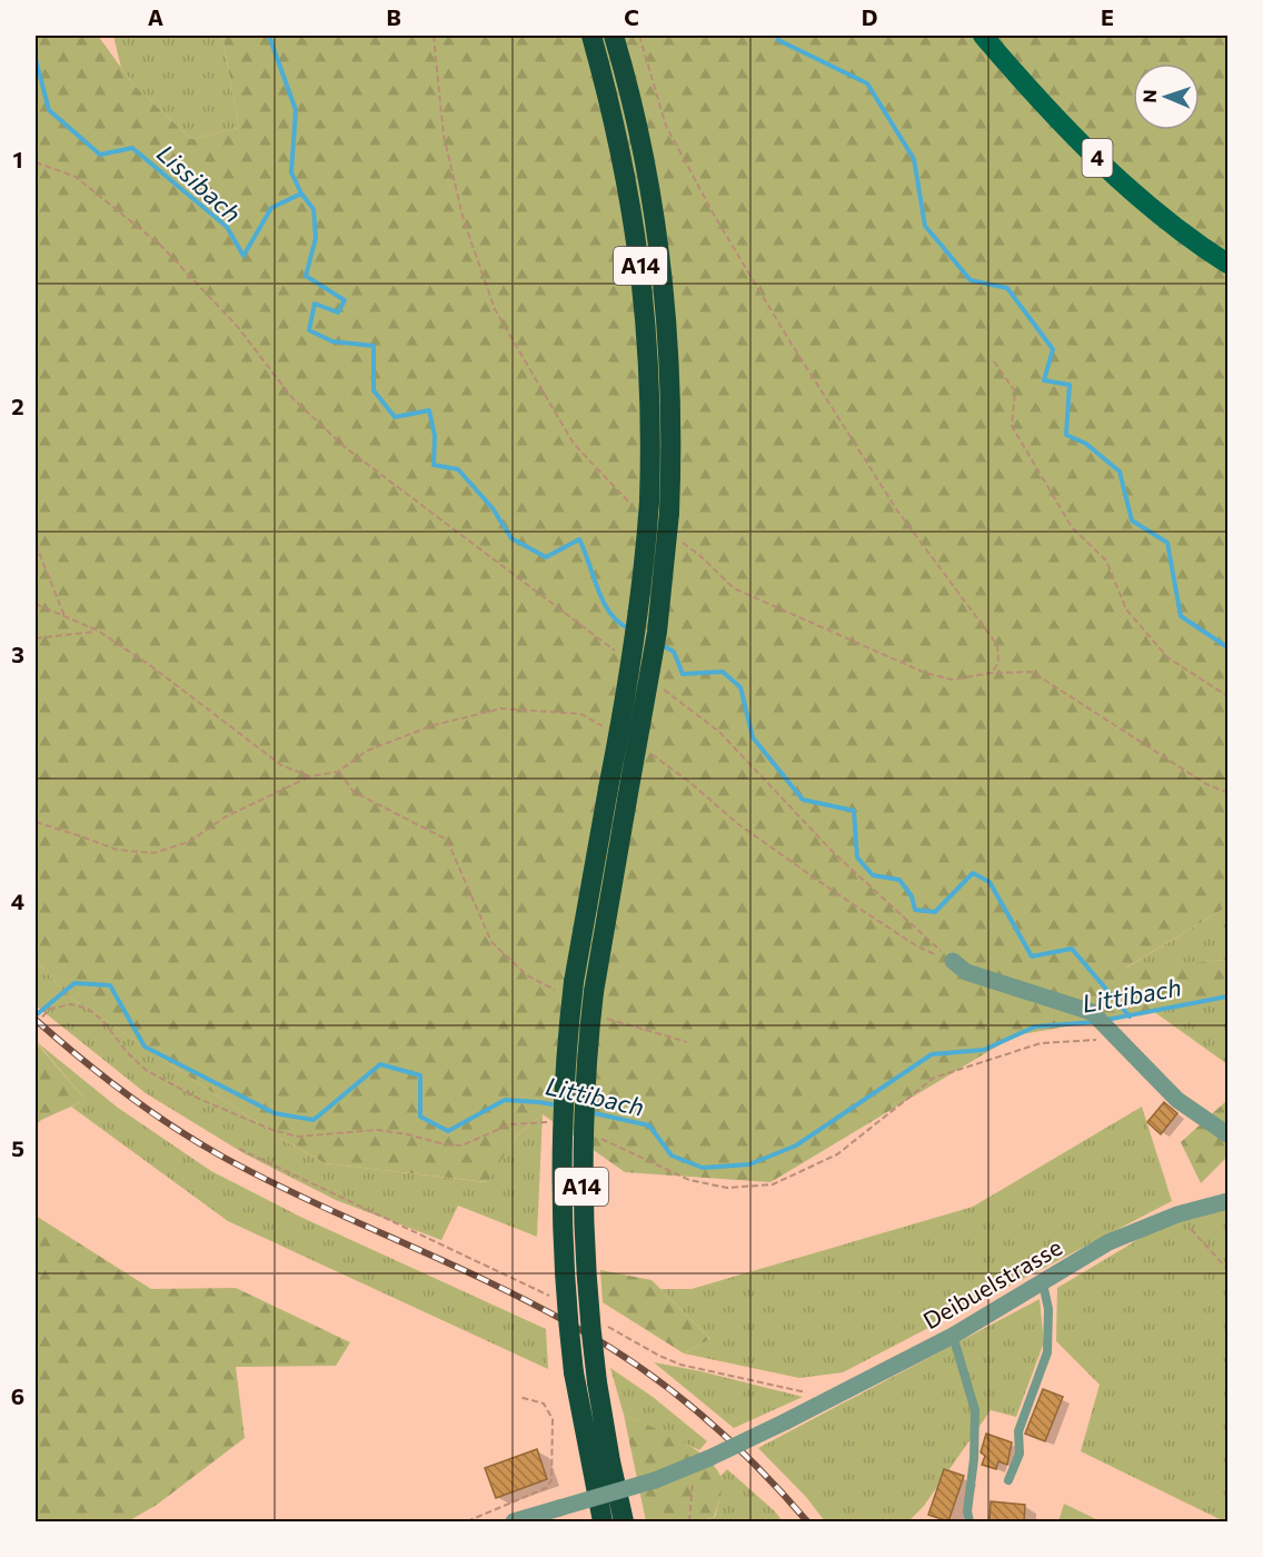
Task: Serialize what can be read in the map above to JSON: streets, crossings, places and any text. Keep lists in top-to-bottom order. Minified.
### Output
{"streets":{"highway":["A14"],"main road":["4"],"street":["Deibuelstrasse"]},"water":["Lissibach","Littibach"],"north":"left","grid":{"columns":["A","B","C","D","E"],"rows":["1","2","3","4","5","6"]}}
